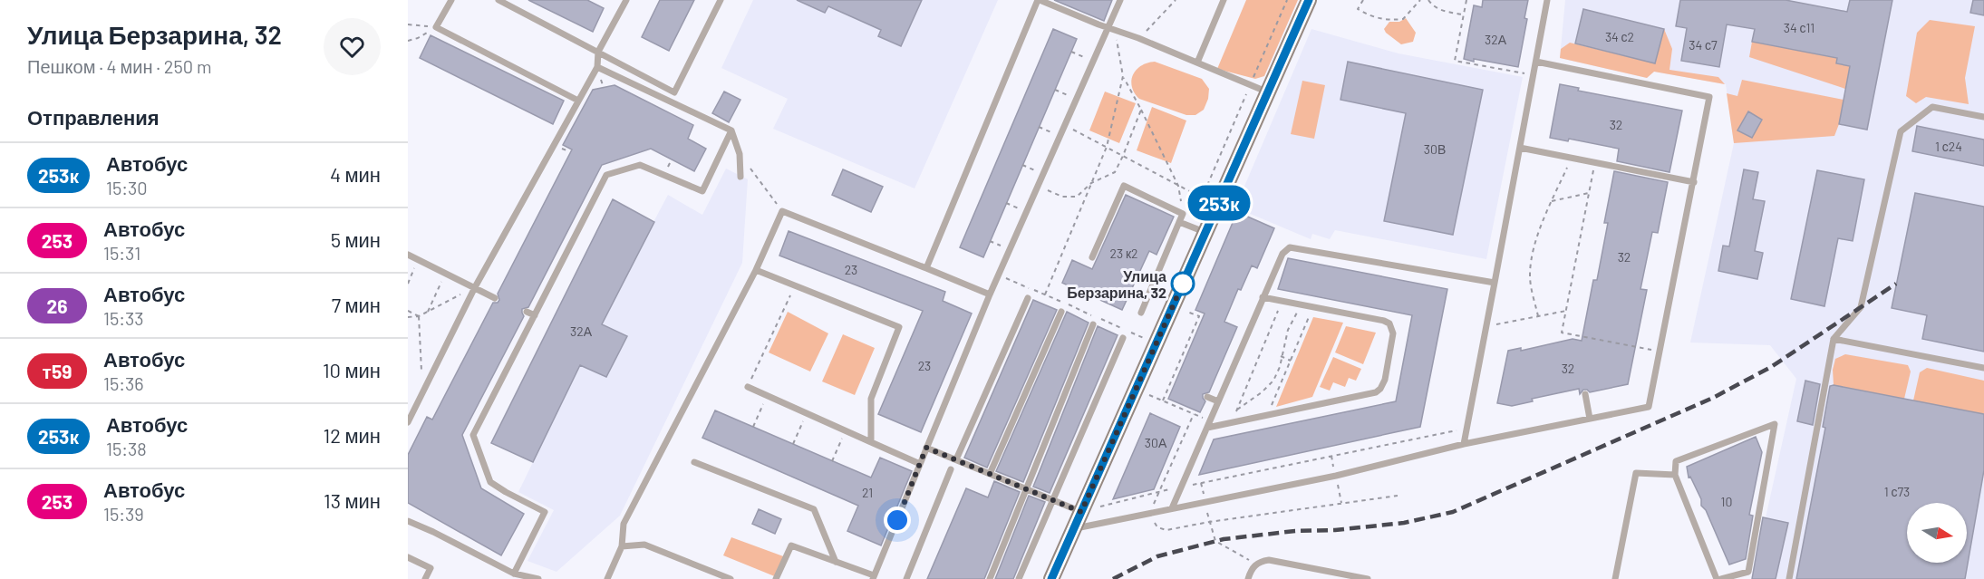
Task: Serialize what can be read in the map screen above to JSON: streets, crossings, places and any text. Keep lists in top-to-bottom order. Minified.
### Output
{"places":["Улица Берзарина, 32"],"lines":["bus line 253к"],"house_numbers":["34 с11","34 с2","32А","34 с7","32","1 с24","30В","23 к2","32","23","32А","23","32","30А","1 с73","21","10"],"north":"right","page":{"heading":[["Улица Берзарина, 32","Пешком · 4 мин · 250 m"],"Отправления"],"on_map":"253к","list":[{"mark":"253к","name":"Автобус","note":"15:30","value":"4 мин"},{"mark":"253","name":"Автобус","note":"15:31","value":"5 мин"},{"mark":"26","name":"Автобус","note":"15:33","value":"7 мин"},{"mark":"т59","name":"Автобус","note":"15:36","value":"10 мин"},{"mark":"253к","name":"Автобус","note":"15:38","value":"12 мин"},{"mark":"253","name":"Автобус","note":"15:39","value":"13 мин"}]}}
